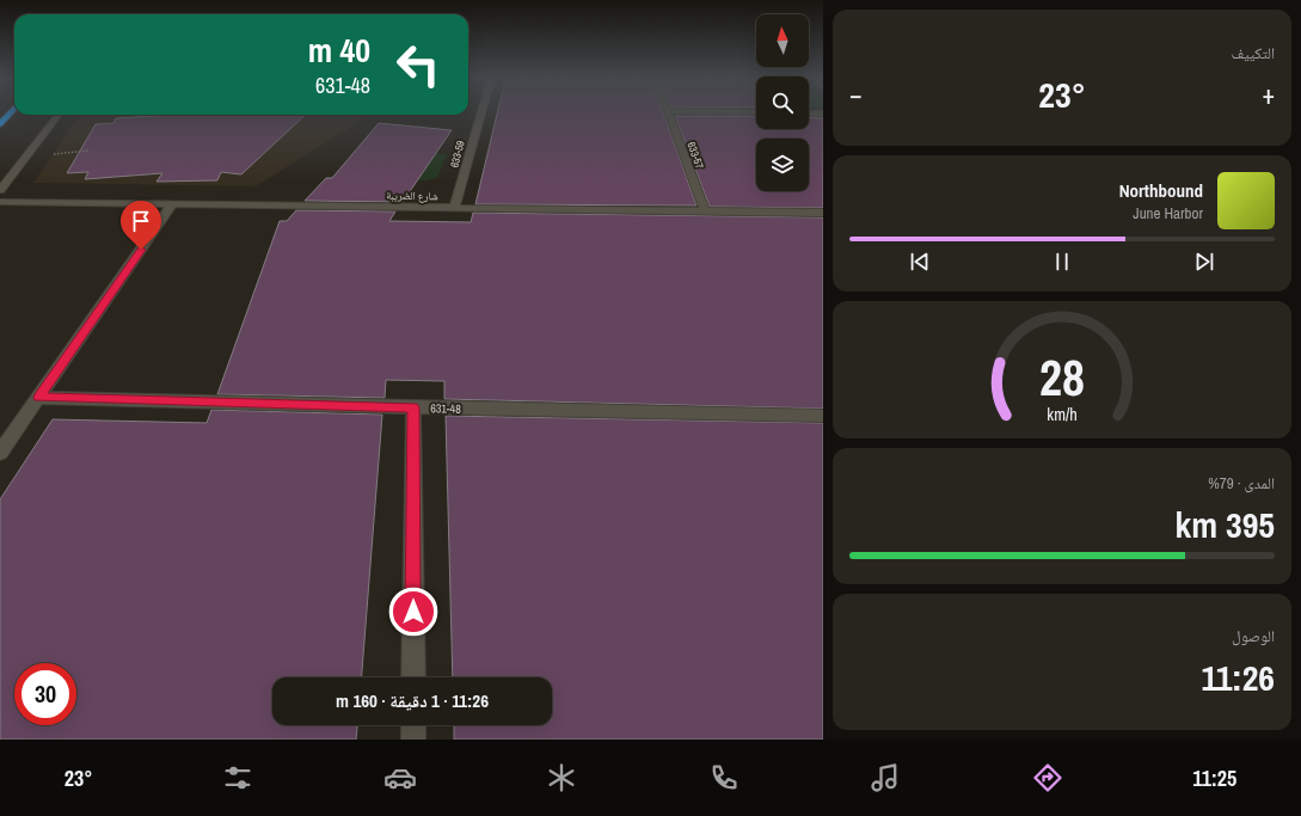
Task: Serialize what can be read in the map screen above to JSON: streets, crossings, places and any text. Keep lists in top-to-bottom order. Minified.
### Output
{"streets":{"street":["633-59","633-57","شارع الضريبة","631-48"]},"crossings":[["633-59","شارع الضريبة"],["633-57","شارع الضريبة"]],"north":"top","page":{"tile":["التكييف",["المدى · 79%","395 km"],["الوصول","11:26"]],"turn":["40 m","631-48"],"heat":["−","23°","+"],"song":["Northbound","June Harbor"],"limit":"30","trip":"11:26 · 1 دقيقة · 160 m","tabs":["11:25","23°"],"gauge":["28","km/h"]}}
